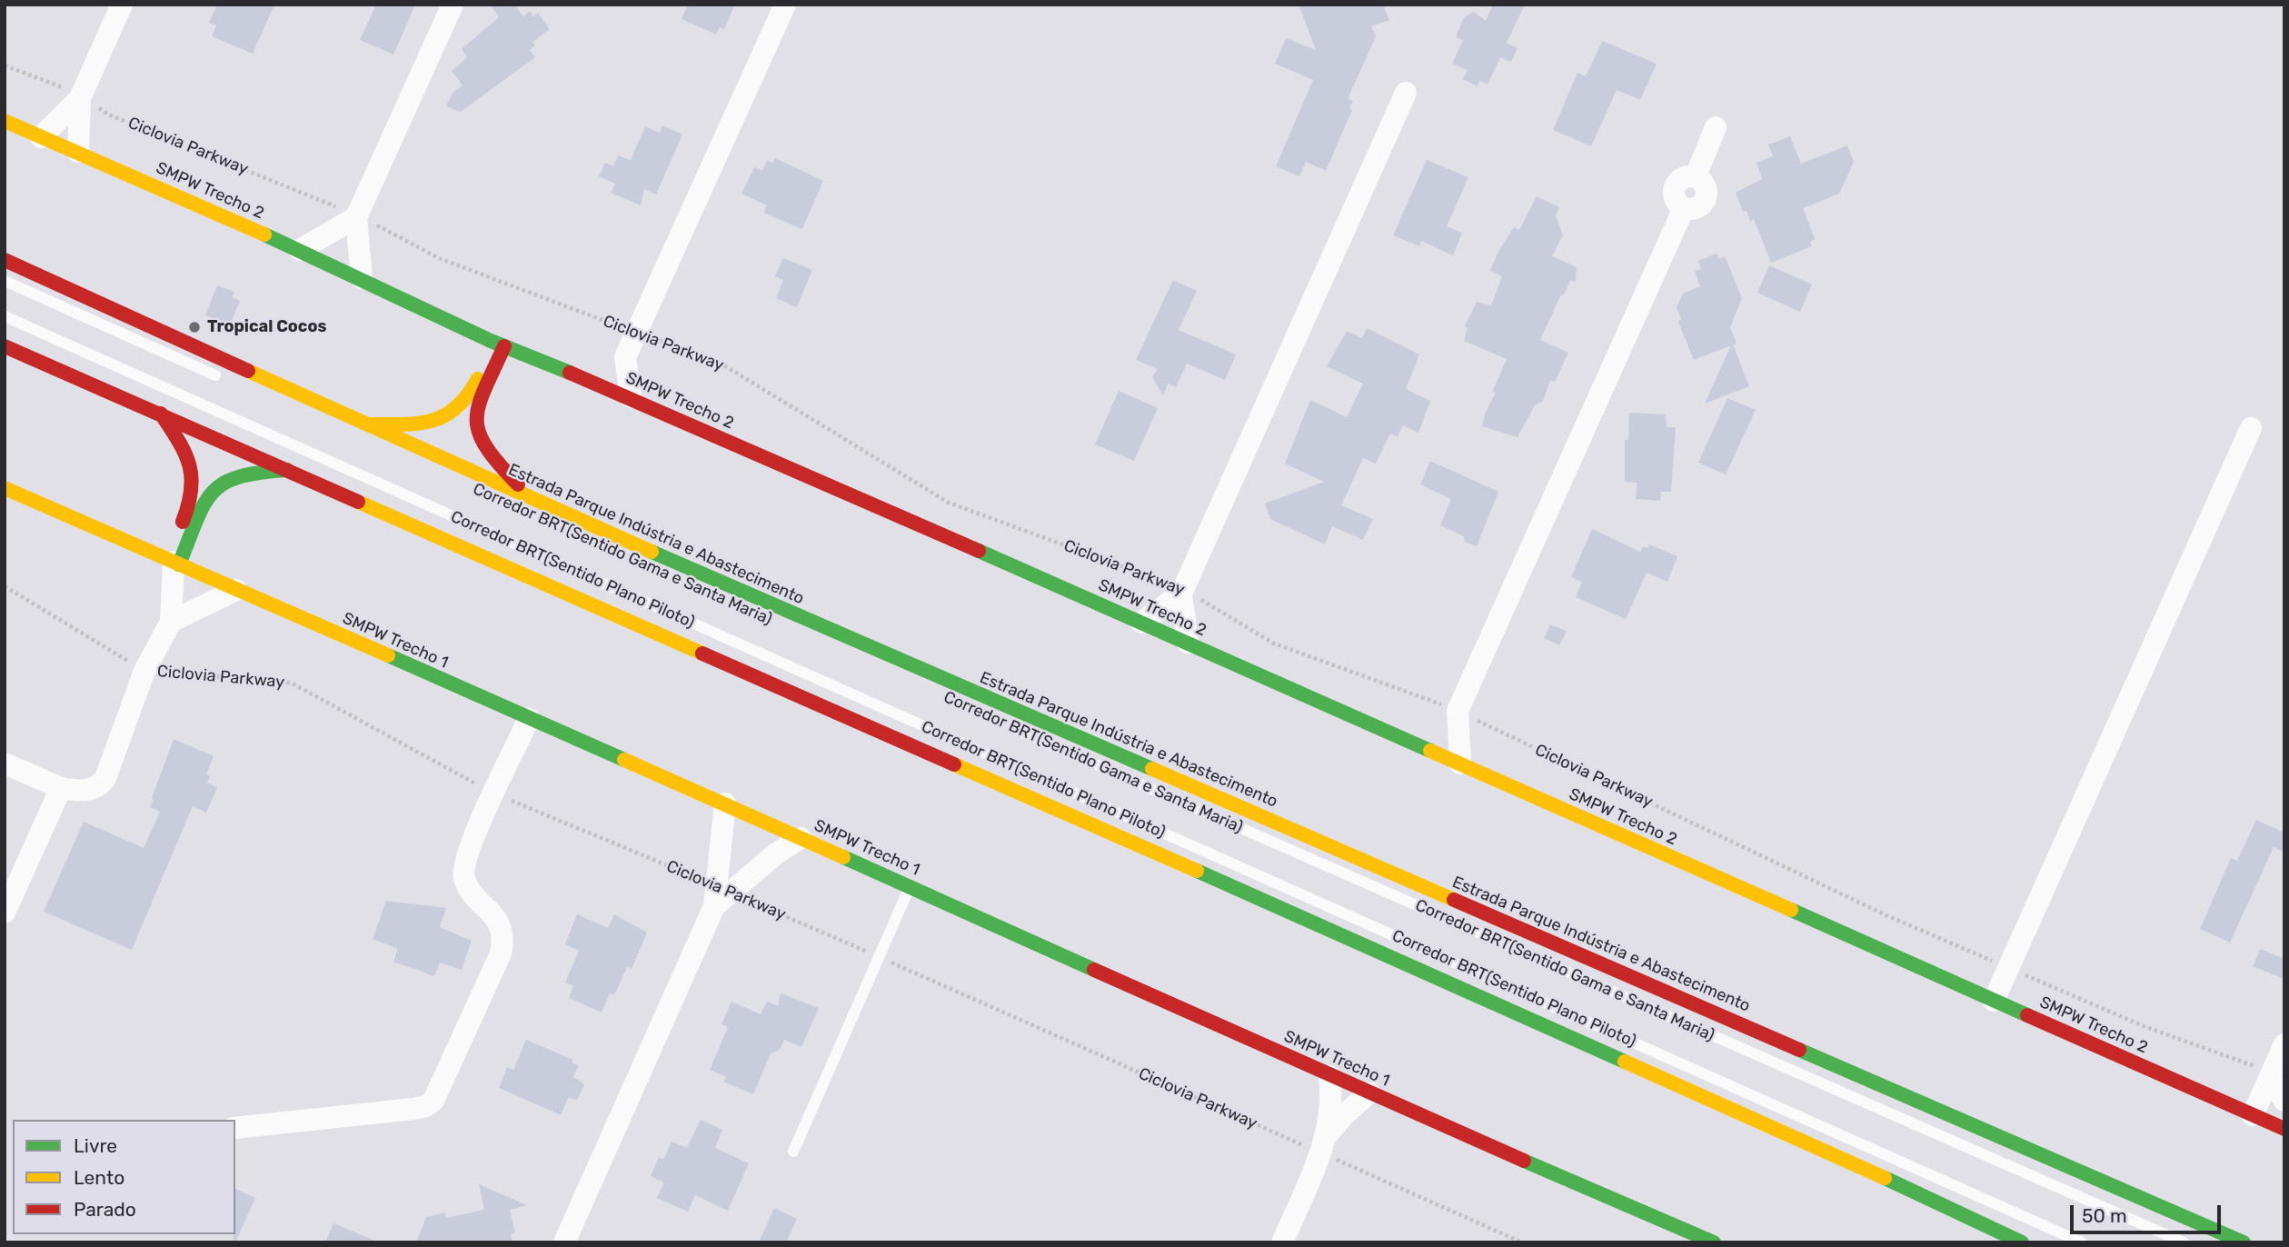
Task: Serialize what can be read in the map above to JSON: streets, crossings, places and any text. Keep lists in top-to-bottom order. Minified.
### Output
{"streets":{"main road":["SMPW Trecho 2","Estrada Parque Indústria e Abastecimento","SMPW Trecho 1"],"lane":["Corredor BRT(Sentido Gama e Santa Maria)","Corredor BRT(Sentido Plano Piloto)"],"path":["Ciclovia Parkway"]},"places":["Tropical Cocos"],"legend":["Livre","Lento","Parado"],"scale_bar":"50 m"}
